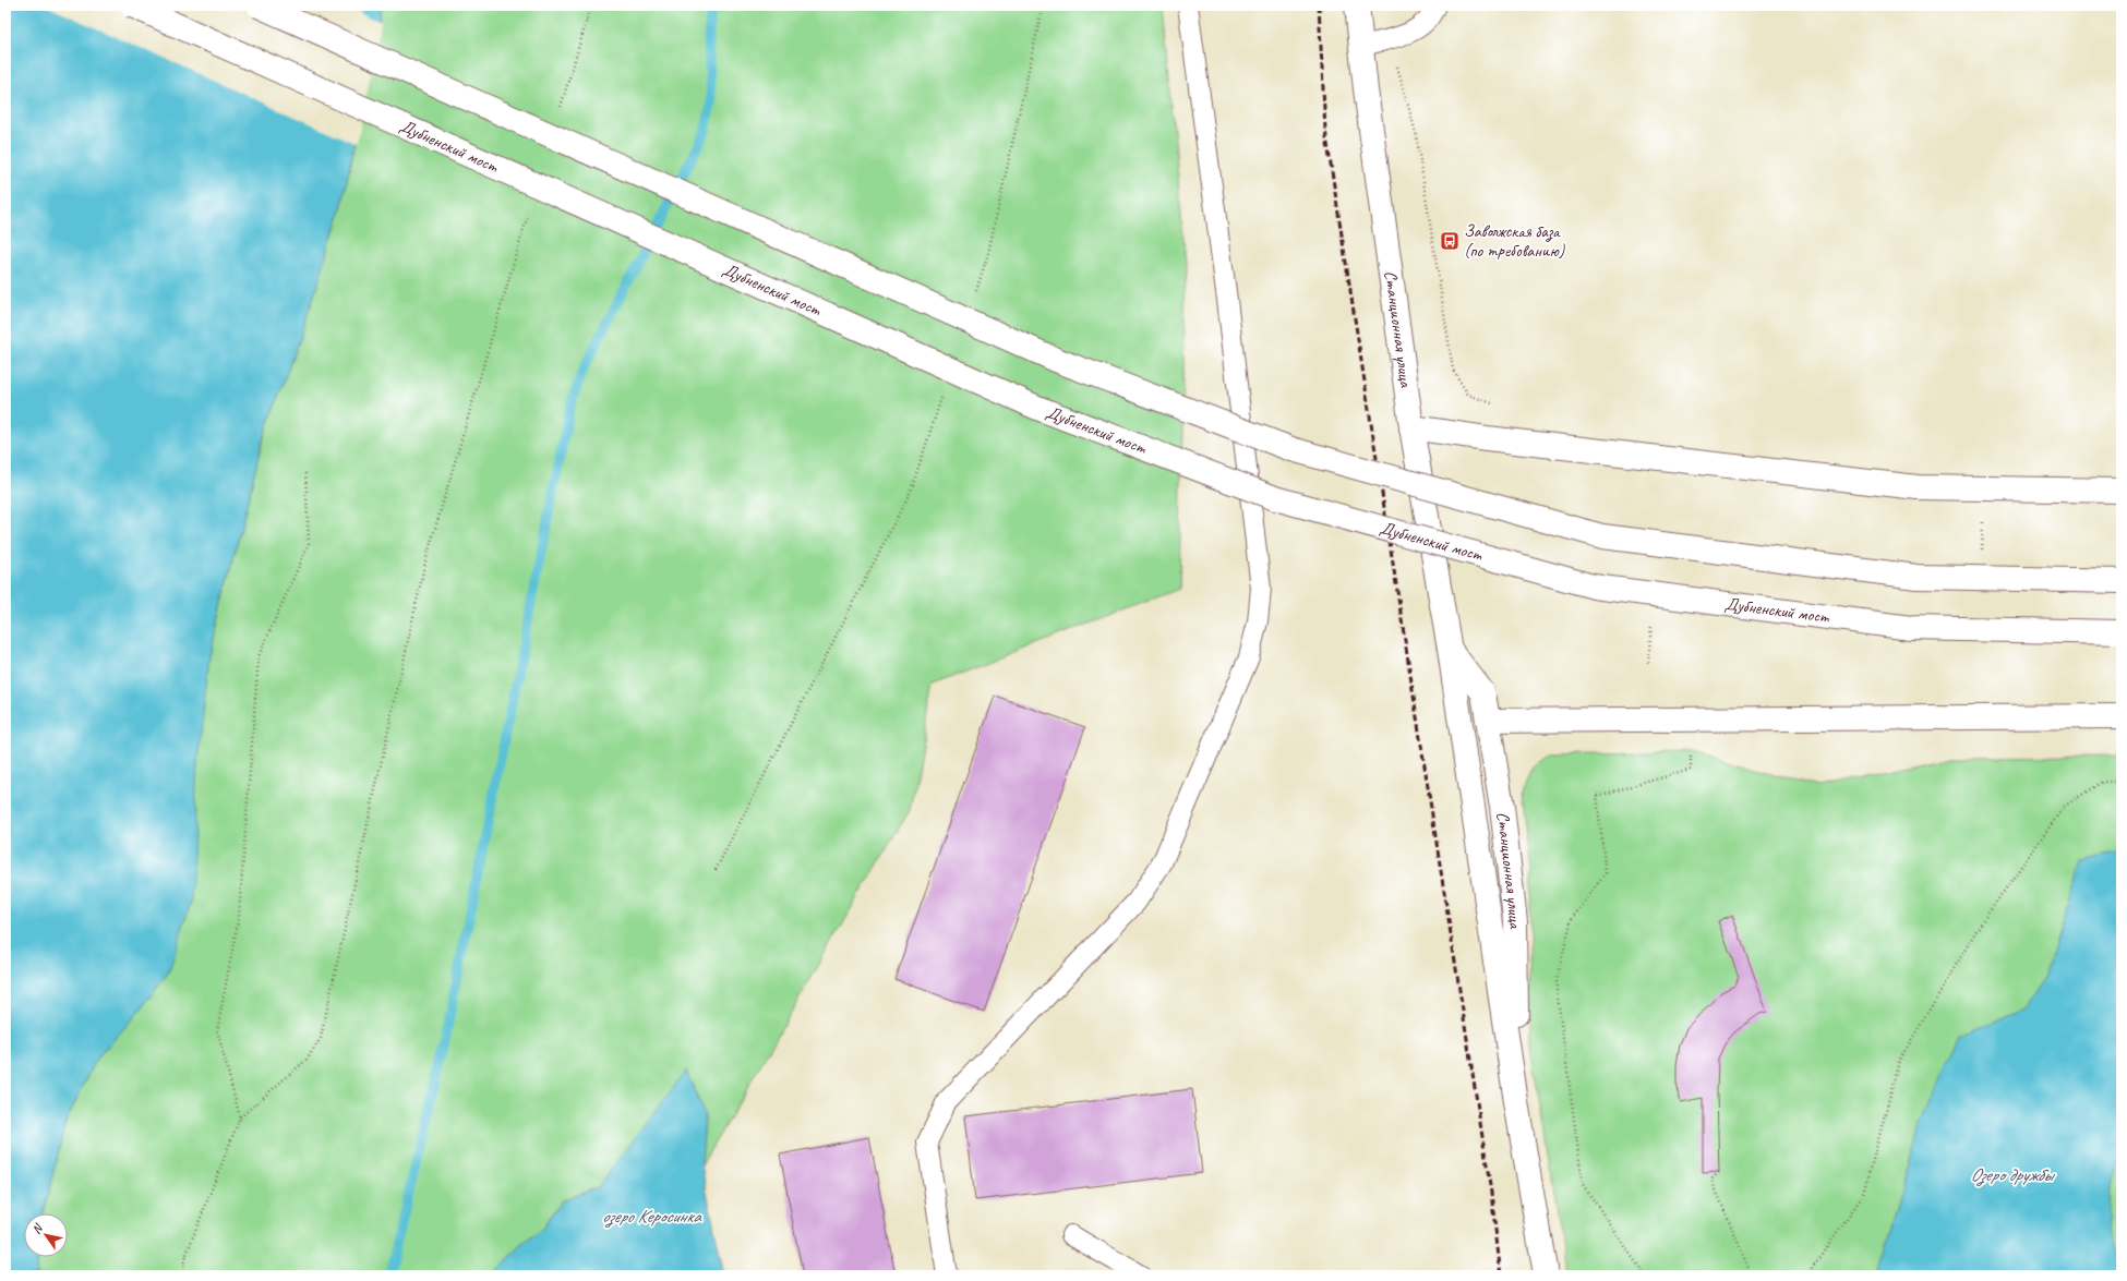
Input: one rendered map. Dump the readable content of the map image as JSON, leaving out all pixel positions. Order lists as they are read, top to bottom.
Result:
{
  "streets": {
    "main road": ["Дубненский мост", "Станционная улица"]
  },
  "water": ["Озеро дружбы", "озеро Керосинка"],
  "places": {
    "bus stop": ["Заволжская база (по требованию)"]
  },
  "north": "top left"
}
